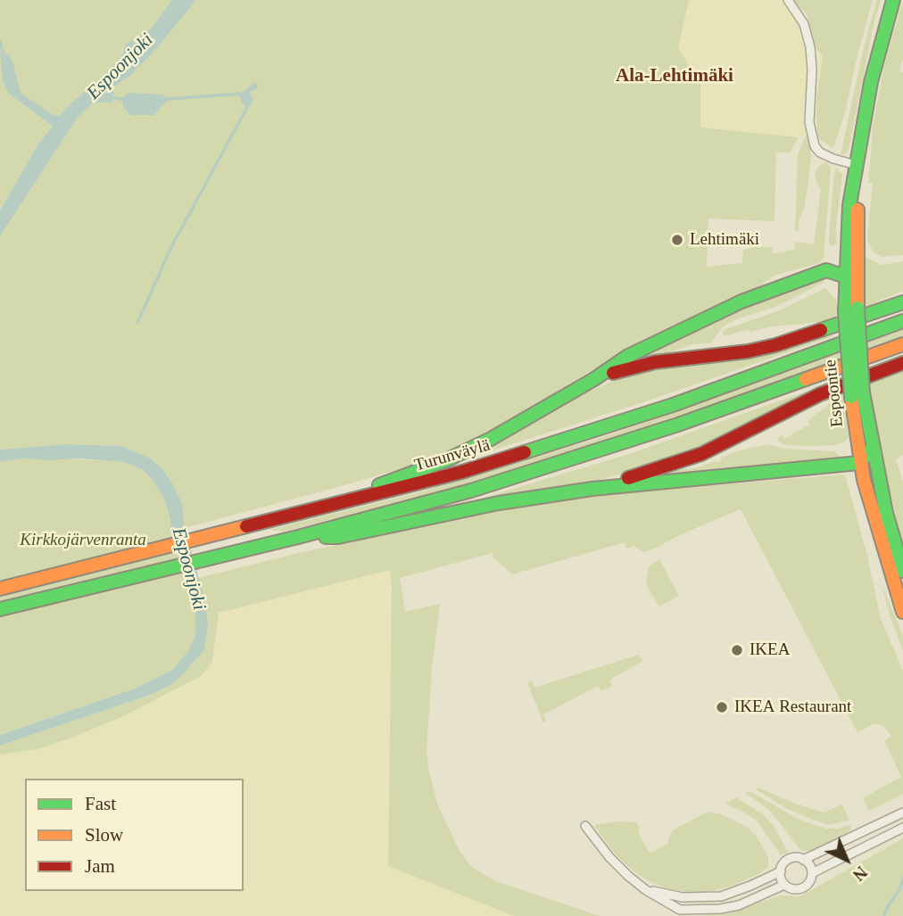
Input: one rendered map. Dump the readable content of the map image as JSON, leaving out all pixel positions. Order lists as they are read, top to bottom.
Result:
{
  "streets": {
    "main road": ["Espoontie", "Turunväylä"]
  },
  "districts": ["Ala-Lehtimäki"],
  "water": ["Espoonjoki"],
  "parks": ["Kirkkojärvenranta"],
  "places": ["Lehtimäki", "IKEA", "IKEA Restaurant"],
  "legend": ["Fast", "Slow", "Jam"],
  "north": "bottom right"
}
